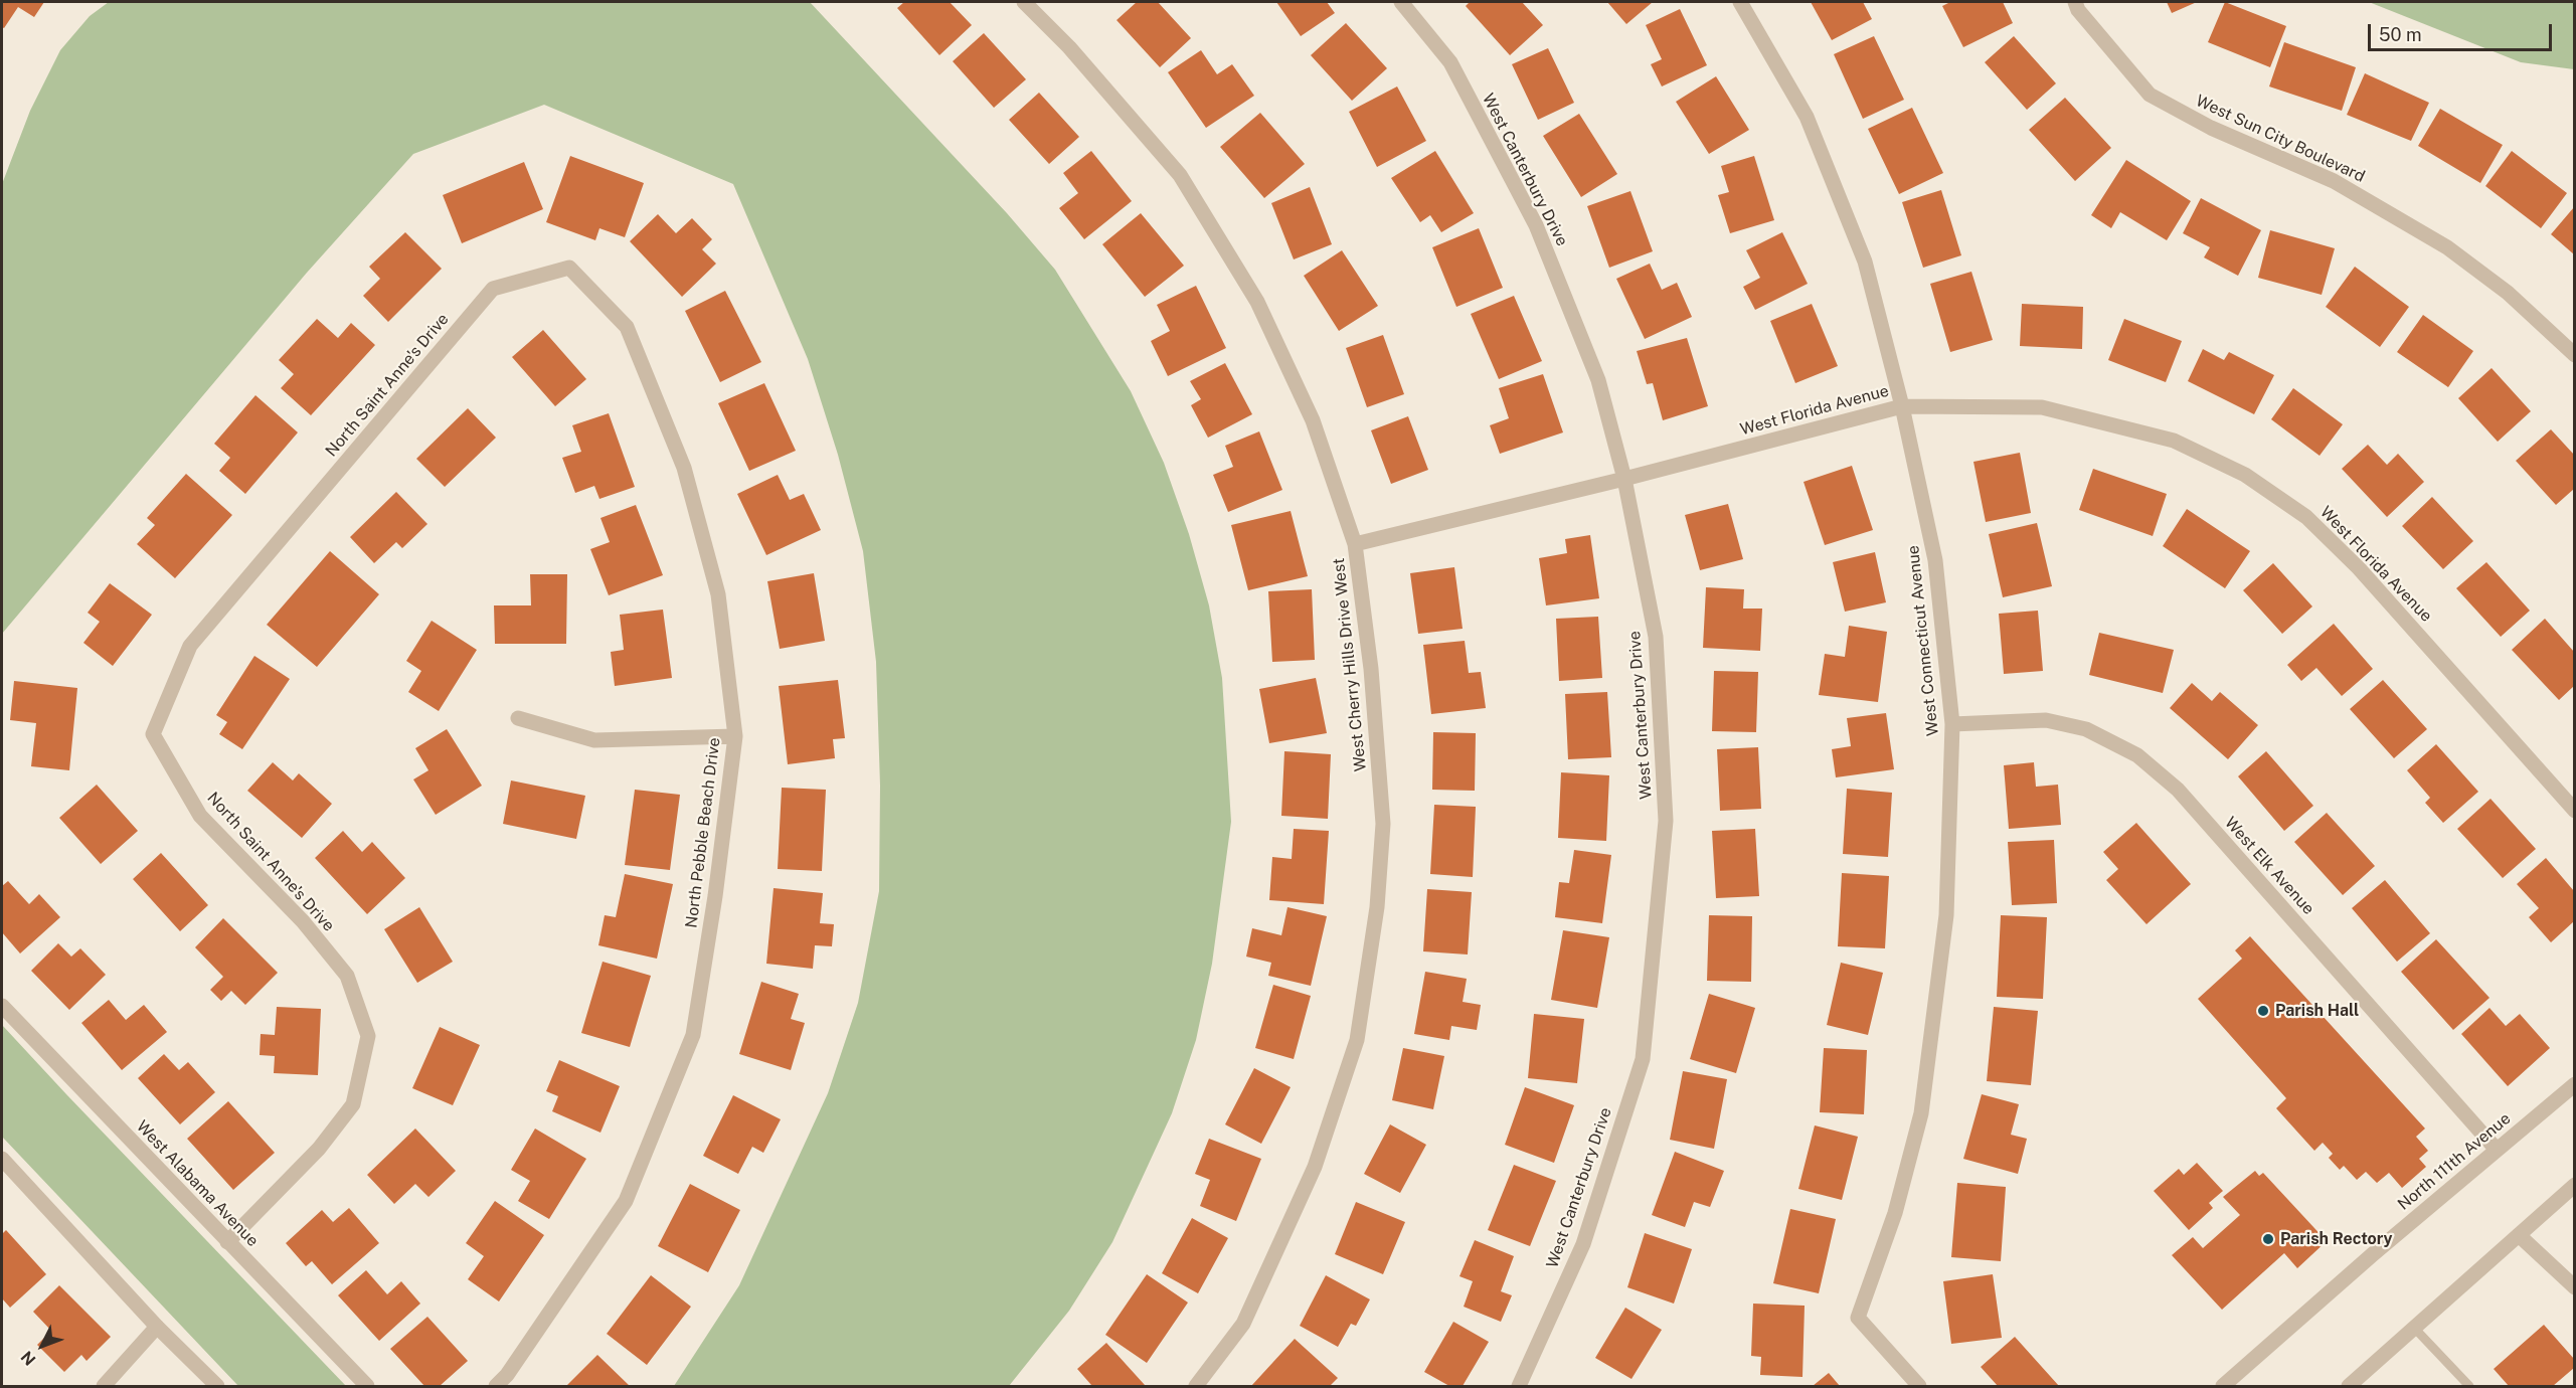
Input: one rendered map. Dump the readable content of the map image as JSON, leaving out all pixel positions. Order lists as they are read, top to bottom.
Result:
{
  "streets": {
    "street": [
      "West Sun City Boulevard",
      "West Canterbury Drive",
      "North Saint Anne's Drive",
      "West Florida Avenue",
      "West Connecticut Avenue",
      "West Cherry Hills Drive West",
      "North Pebble Beach Drive",
      "West Elk Avenue",
      "North 111th Avenue",
      "West Alabama Avenue"
    ]
  },
  "crossings": [
    ["West Canterbury Drive", "West Florida Avenue"],
    ["North Saint Anne's Drive", "North Pebble Beach Drive"],
    ["North Saint Anne's Drive", "West Alabama Avenue"],
    ["West Florida Avenue", "West Connecticut Avenue"],
    ["West Florida Avenue", "West Cherry Hills Drive West"],
    ["West Connecticut Avenue", "West Elk Avenue"],
    ["West Elk Avenue", "North 111th Avenue"]
  ],
  "places": ["Parish Hall", "Parish Rectory"],
  "scale_bar": "50 m",
  "north": "bottom left"
}
